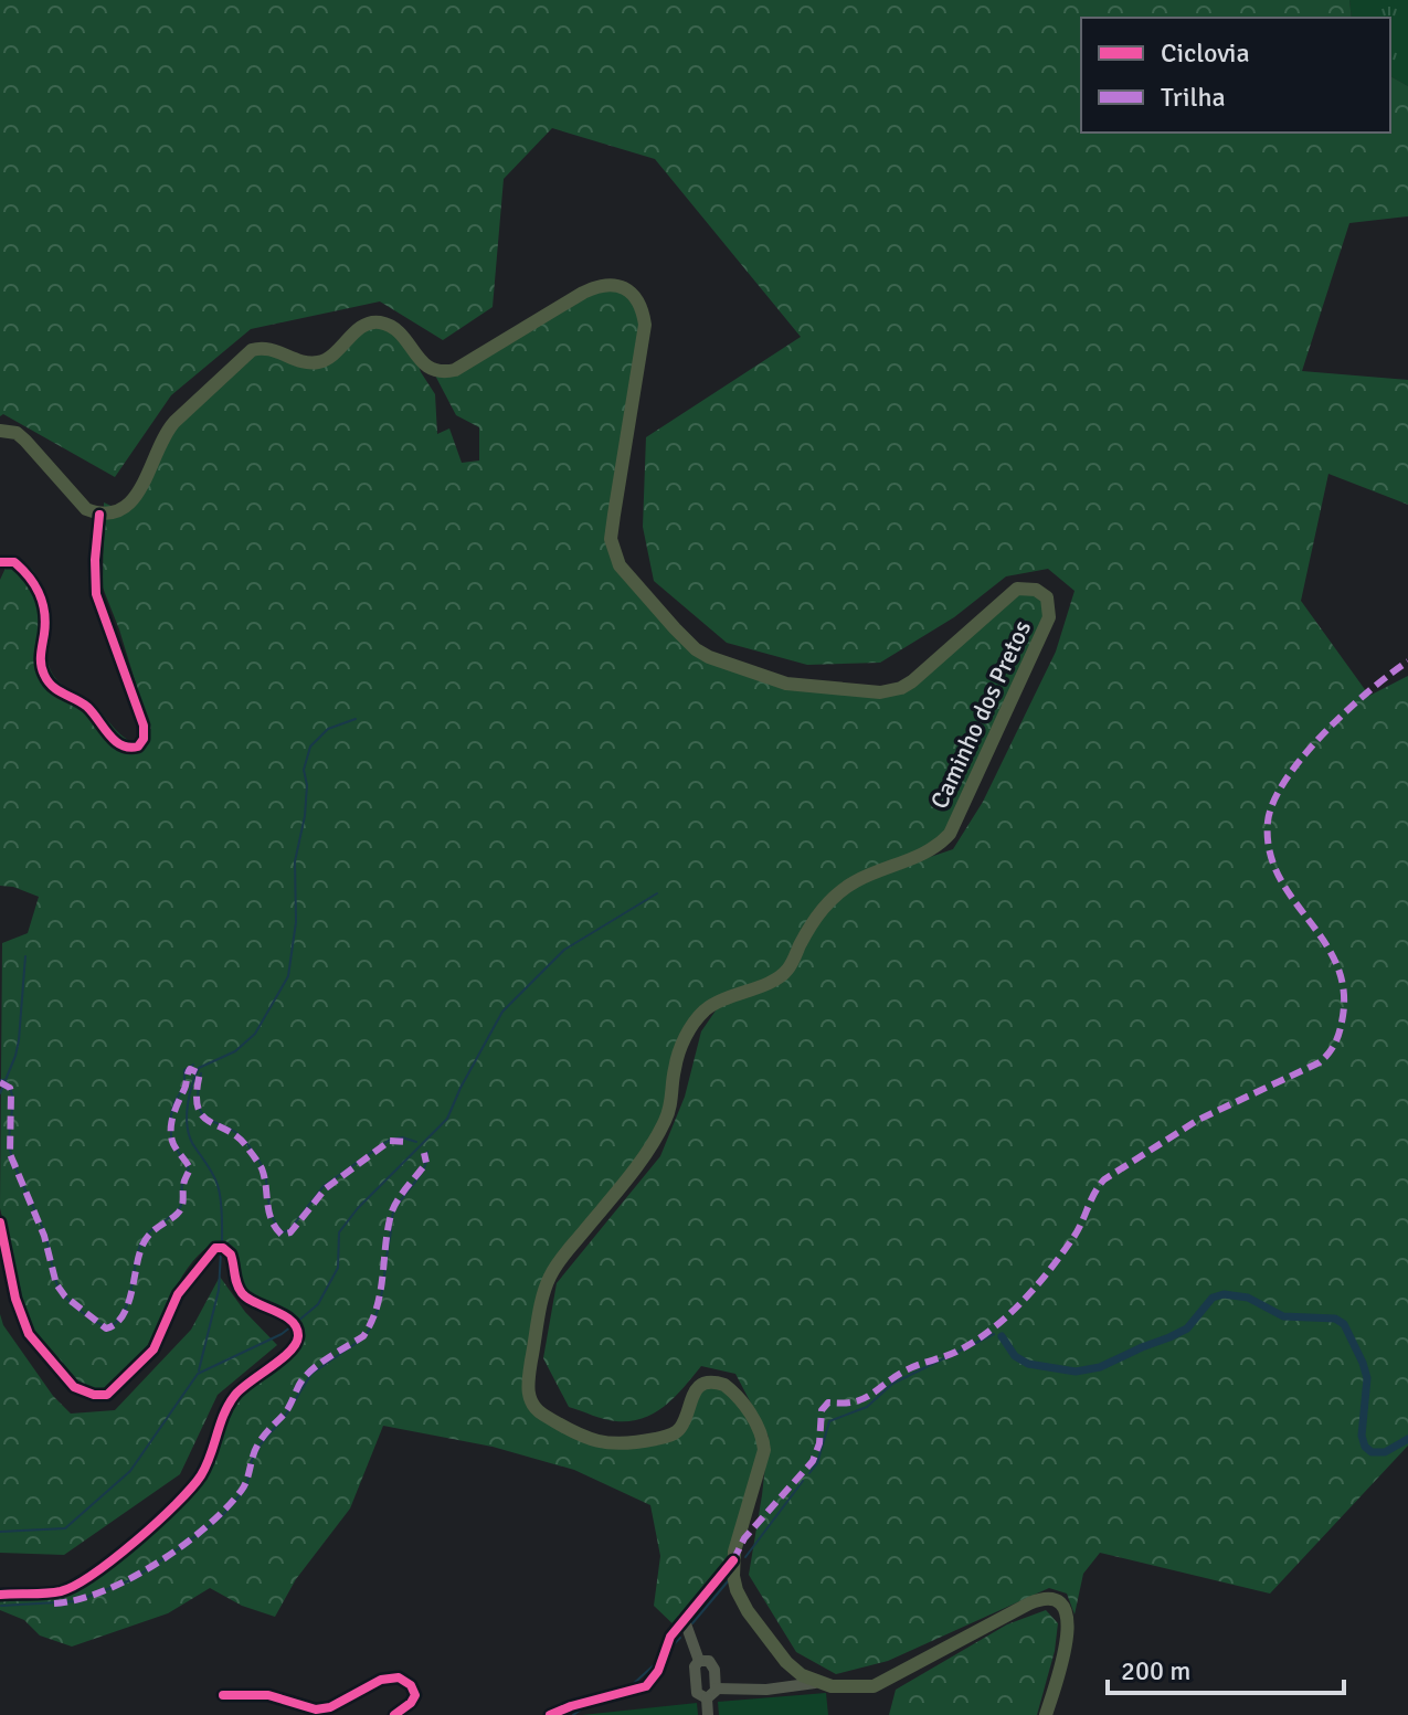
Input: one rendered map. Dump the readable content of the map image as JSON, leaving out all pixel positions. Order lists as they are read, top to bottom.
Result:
{
  "streets": {
    "main road": ["Caminho dos Pretos"]
  },
  "legend": ["Ciclovia", "Trilha"],
  "scale_bar": "200 m"
}
